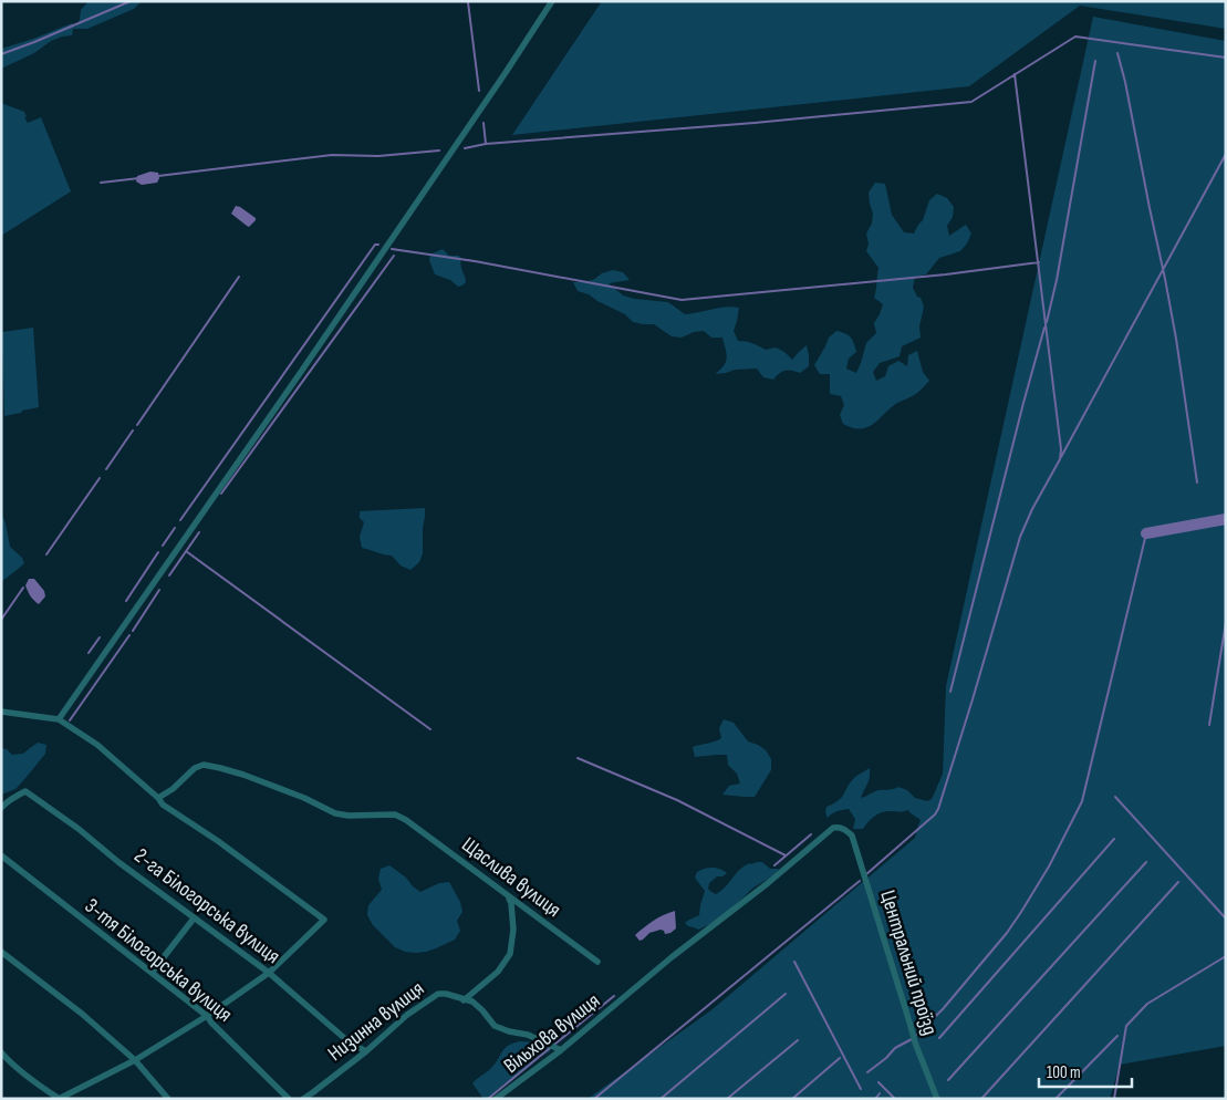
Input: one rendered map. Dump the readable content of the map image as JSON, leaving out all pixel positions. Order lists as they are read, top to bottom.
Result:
{
  "streets": {
    "street": [
      "Щаслива вулиця",
      "2-га Білогорська вулиця",
      "3-тя Білогорська вулиця",
      "Центральний проїзд",
      "Низинна вулиця",
      "Вільхова вулиця"
    ]
  },
  "crossings": [
    ["2-га Білогорська вулиця", "Низинна вулиця"],
    ["Центральний проїзд", "Вільхова вулиця"],
    ["Низинна вулиця", "Вільхова вулиця"]
  ],
  "scale_bar": "100 m"
}
